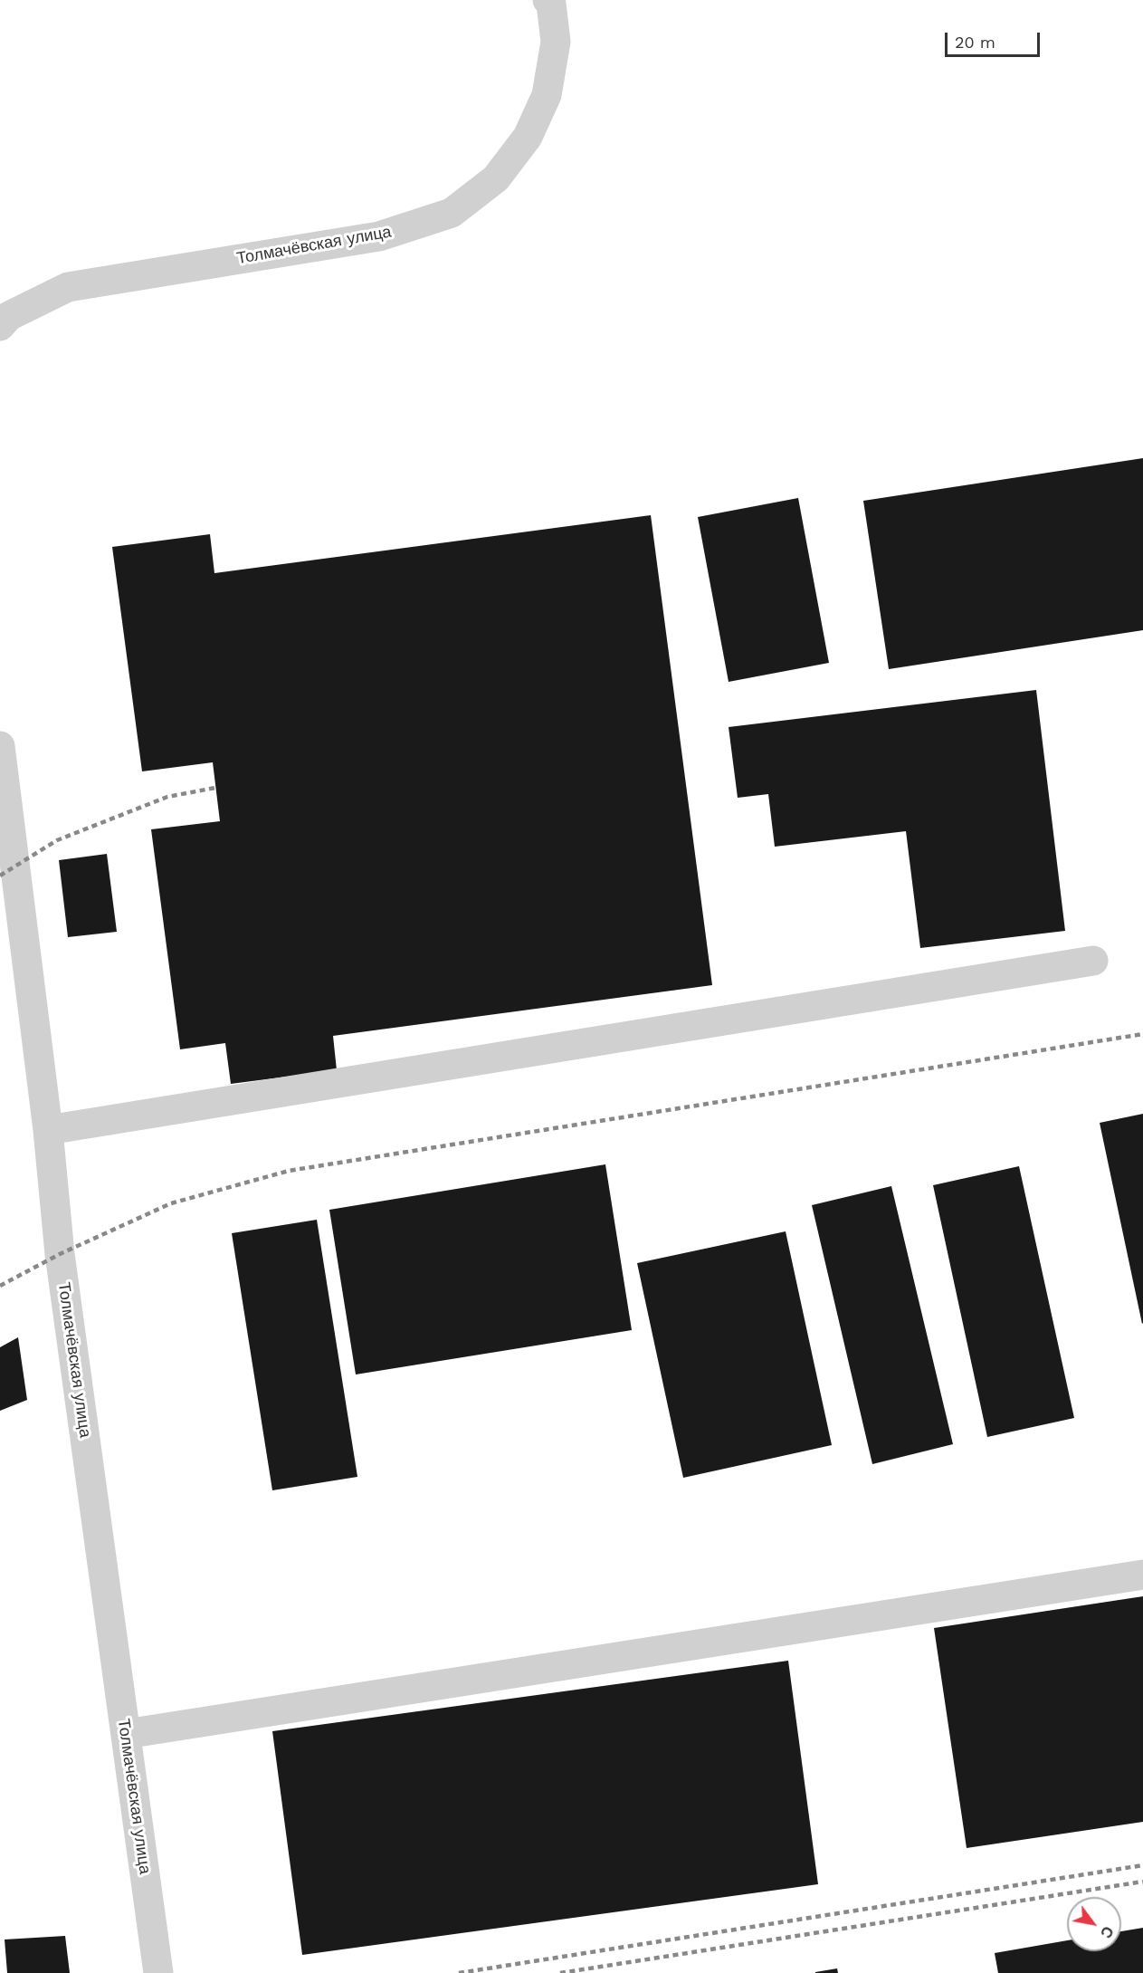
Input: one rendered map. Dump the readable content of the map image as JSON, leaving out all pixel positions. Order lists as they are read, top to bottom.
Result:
{
  "streets": {
    "street": ["Толмачёвская улица"]
  },
  "scale_bar": "20 m",
  "north": "bottom right"
}
